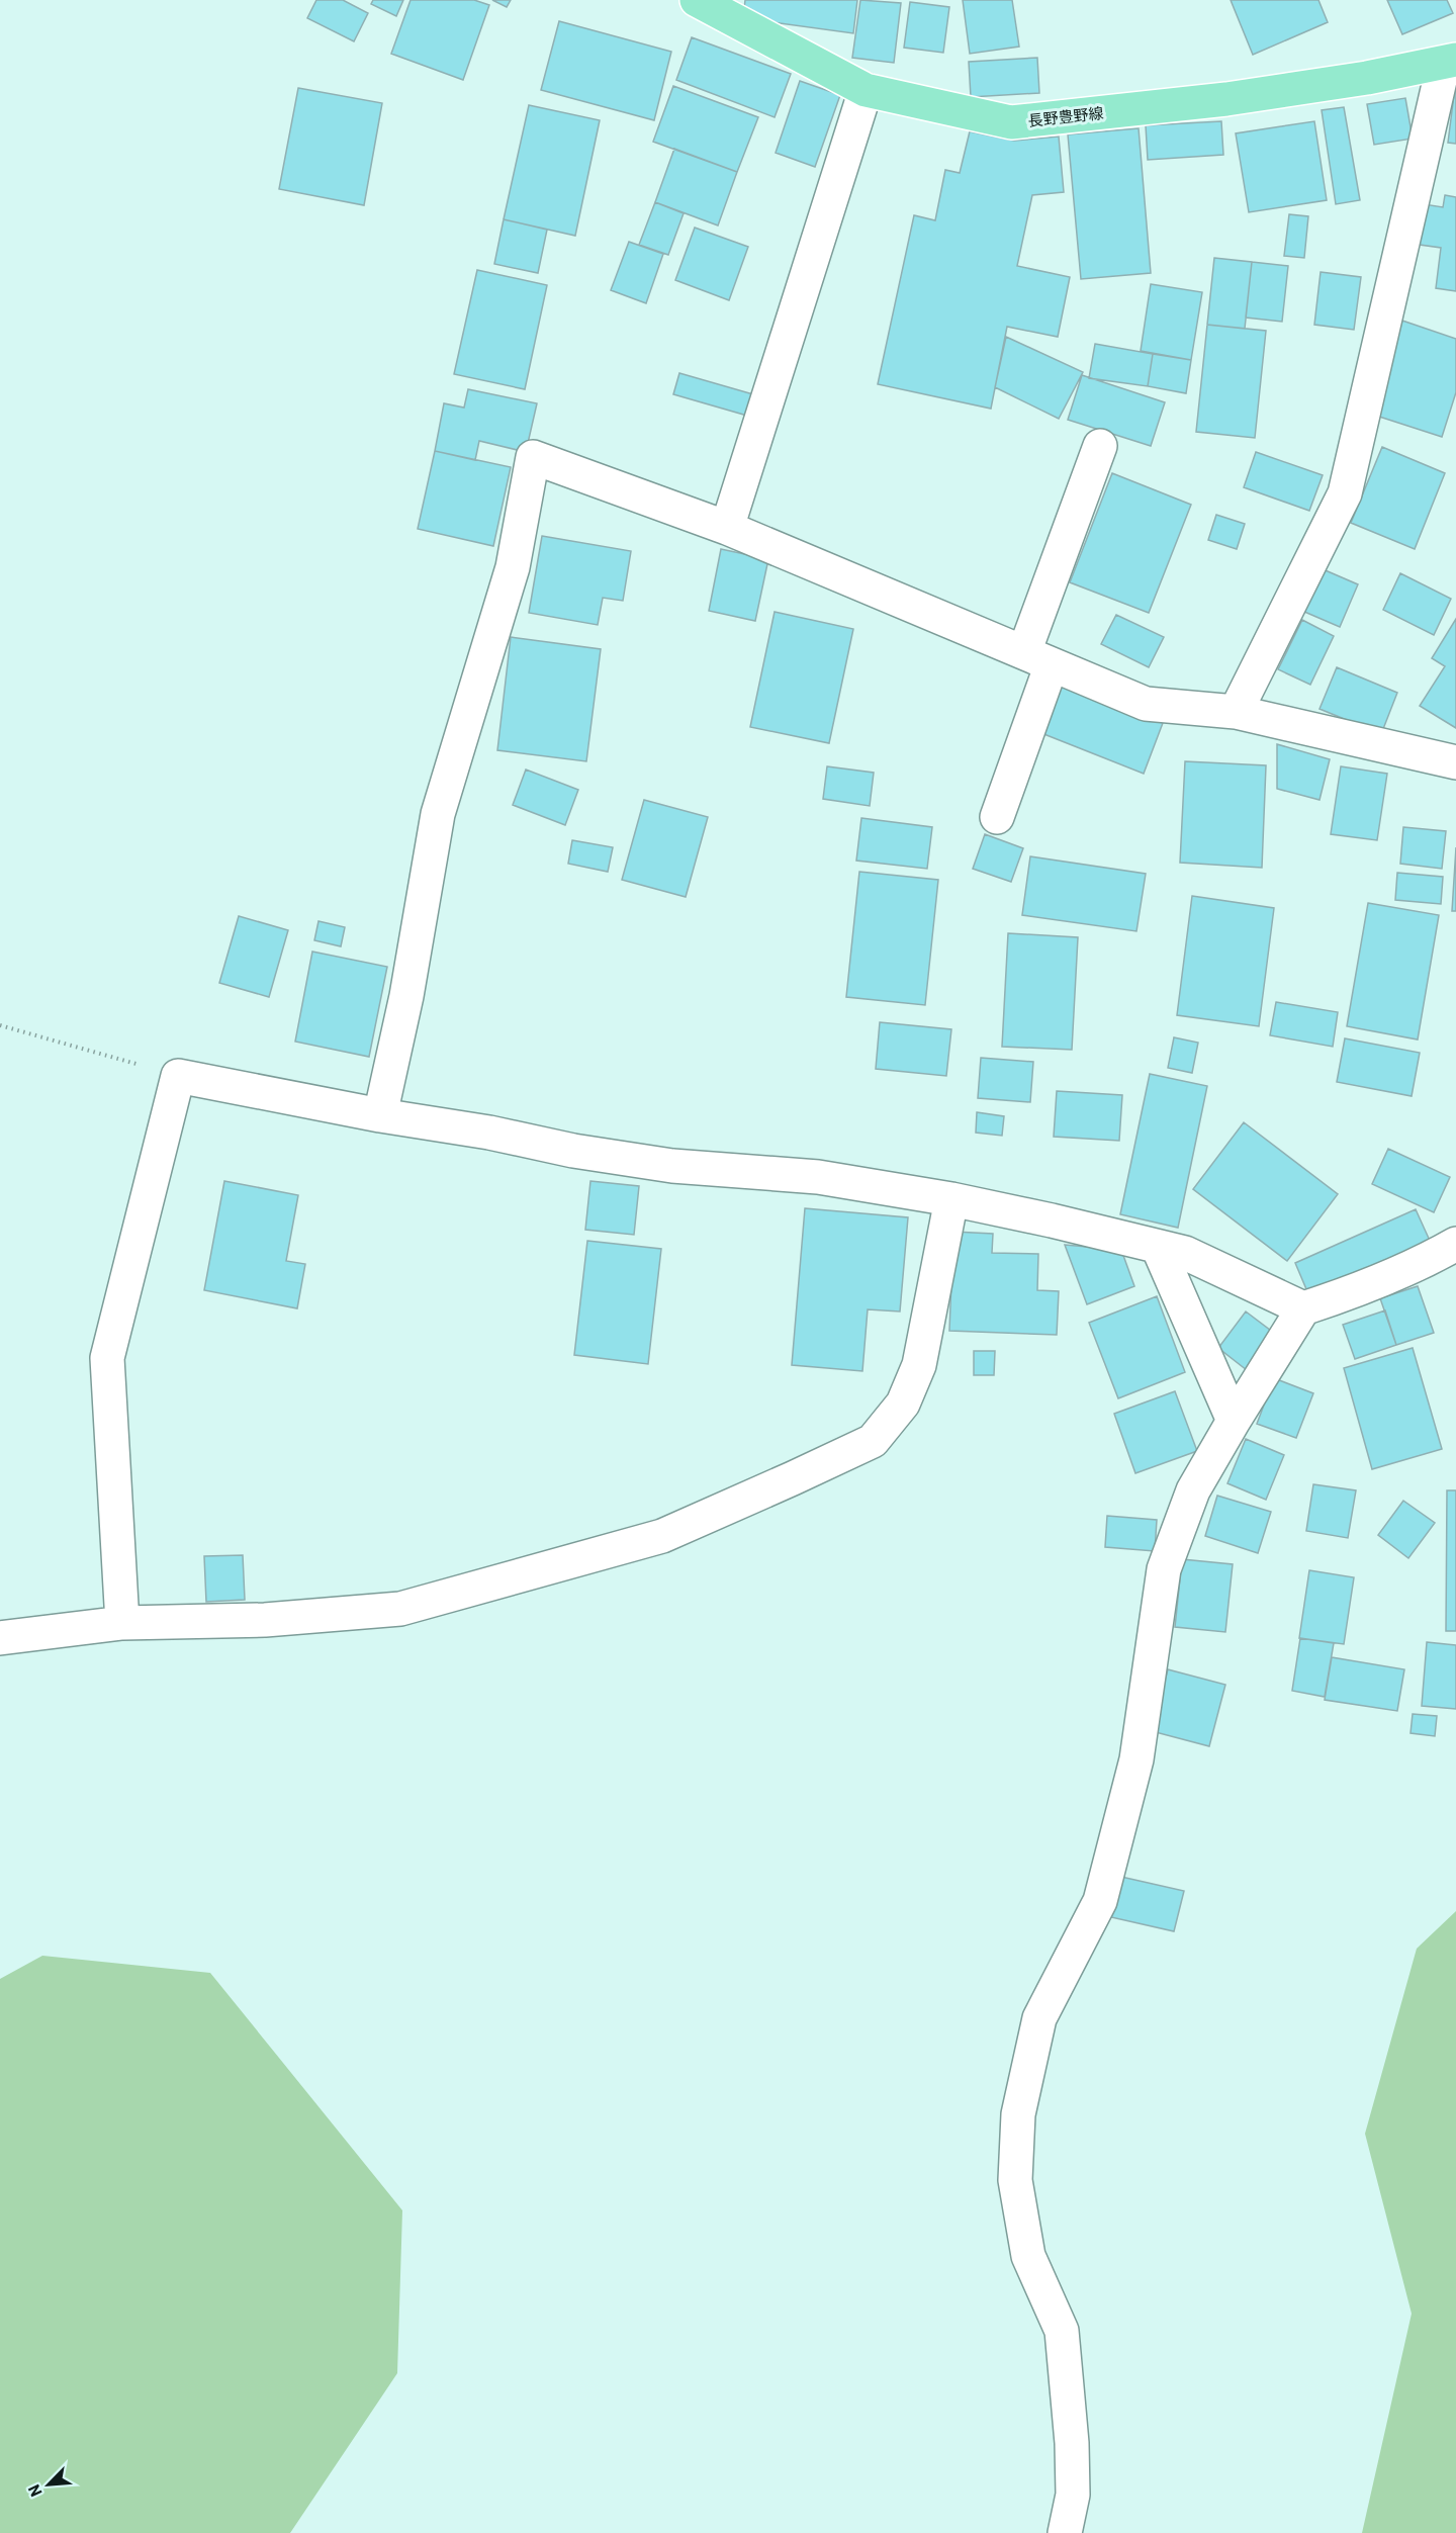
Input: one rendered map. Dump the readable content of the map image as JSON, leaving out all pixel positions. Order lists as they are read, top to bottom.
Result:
{
  "streets": {
    "main road": ["長野豊野線"]
  },
  "north": "bottom left"
}
